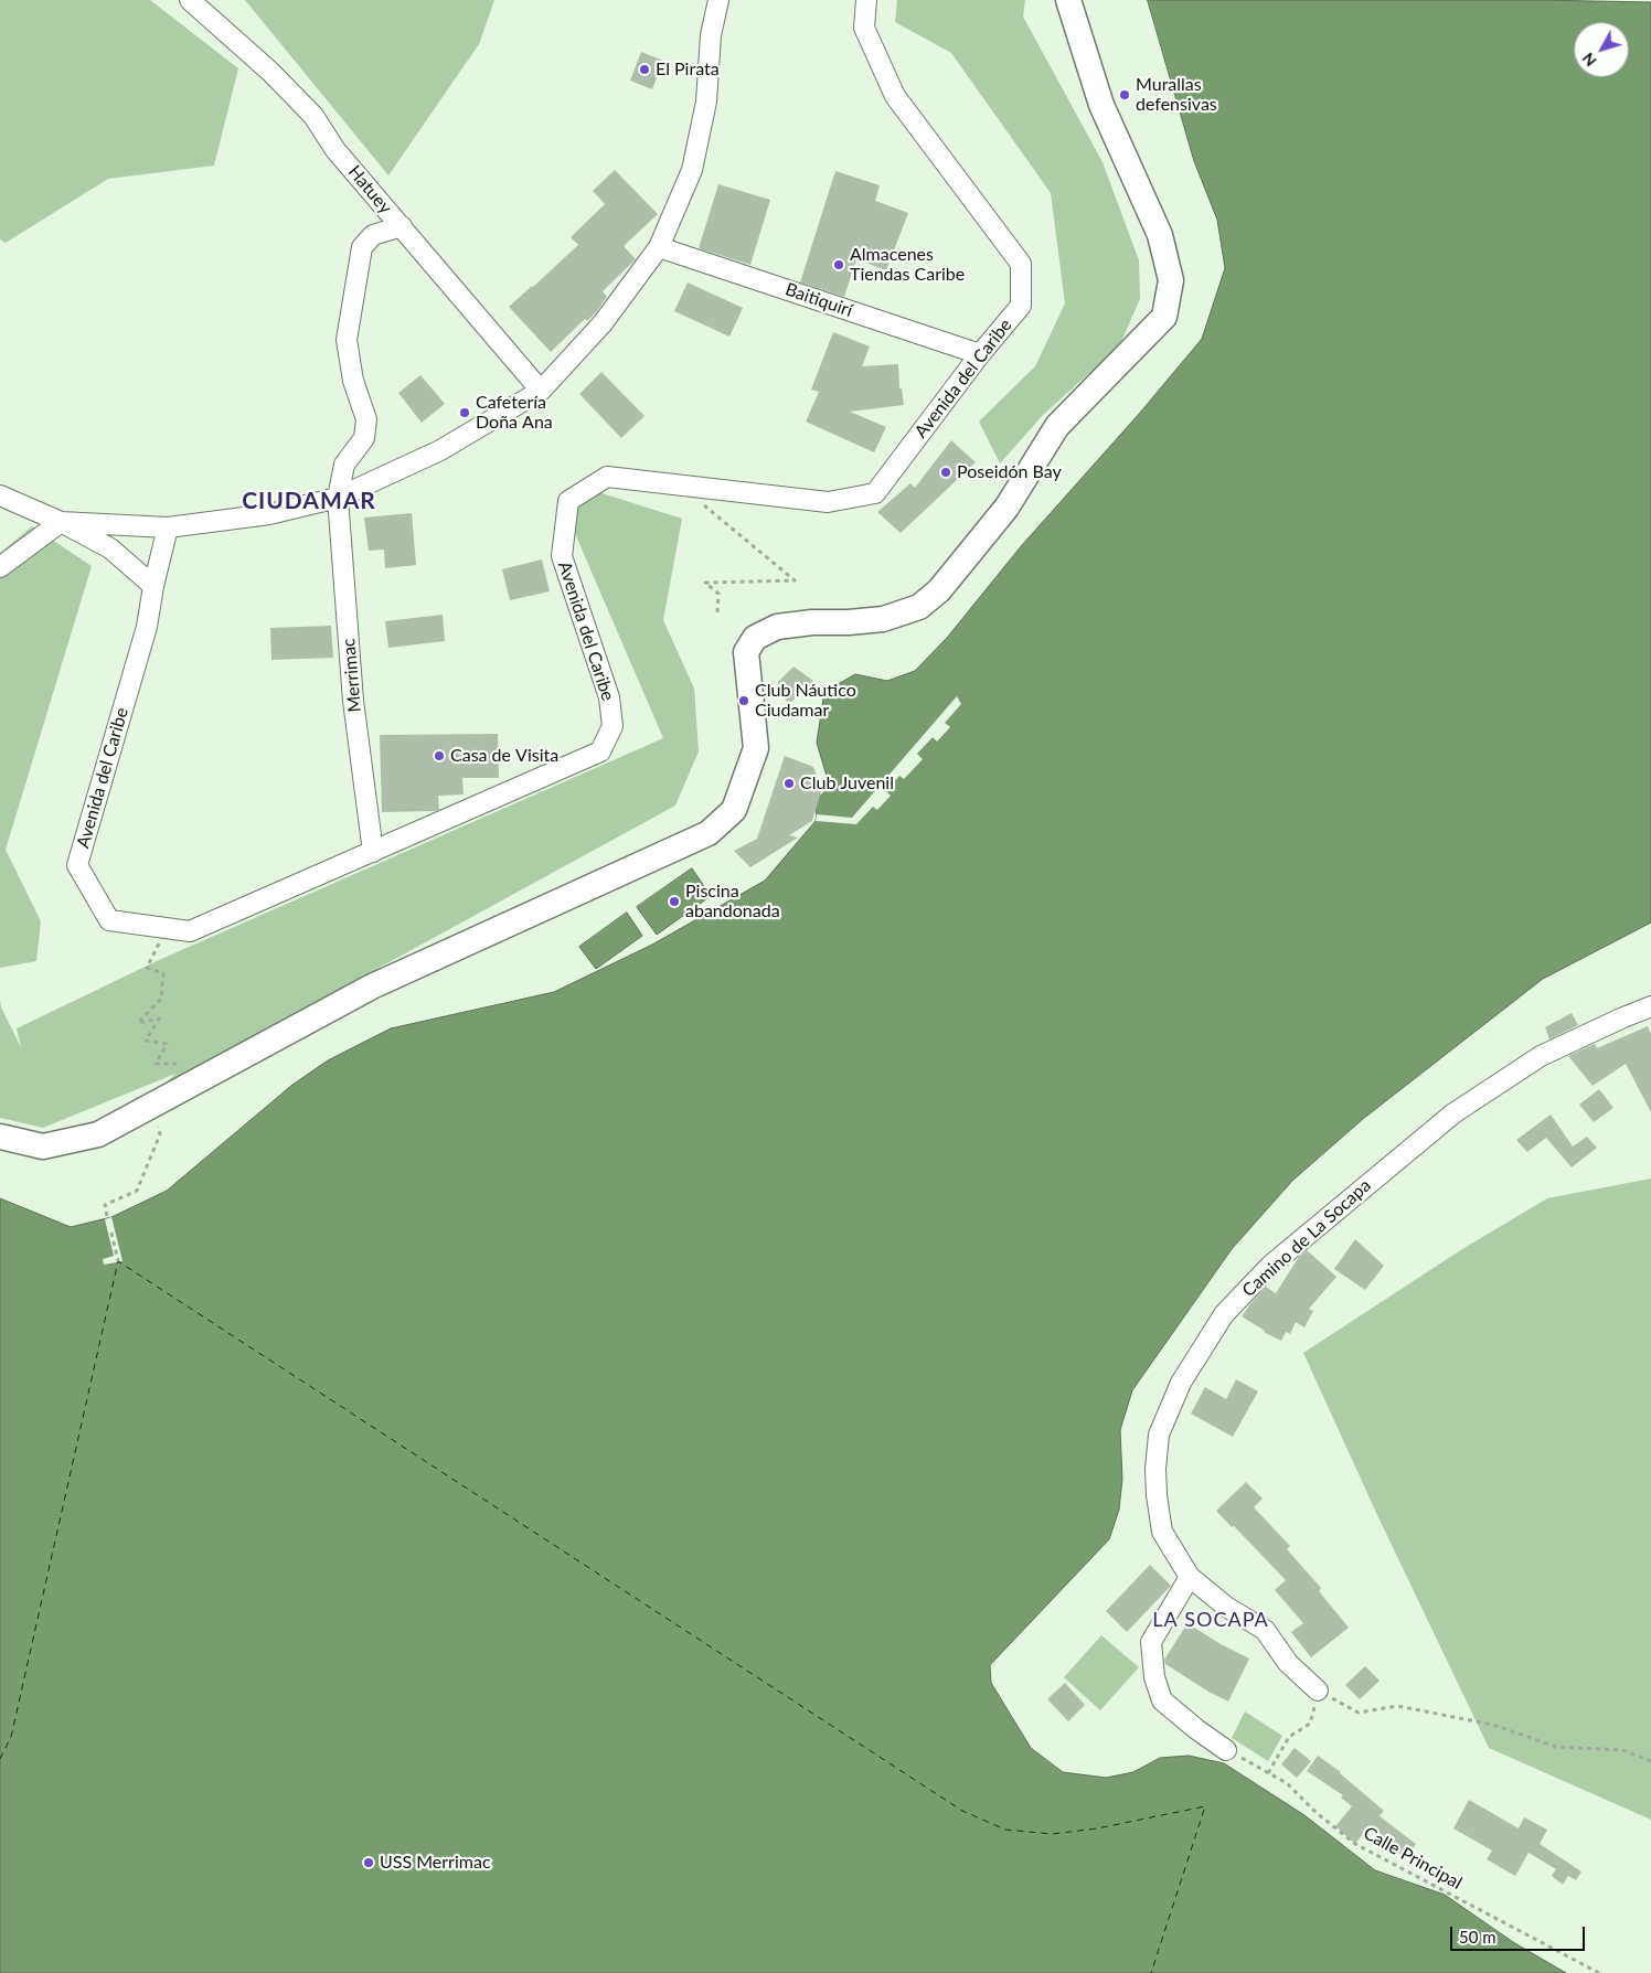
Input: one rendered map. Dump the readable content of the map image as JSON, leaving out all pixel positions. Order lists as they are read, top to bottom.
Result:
{
  "streets": {
    "street": [
      "Hatuey",
      "Baitiquirí",
      "Avenida del Caribe",
      "Merrimac",
      "Camino de La Socapa"
    ],
    "path": ["Calle Principal"]
  },
  "crossings": [
    ["Hatuey", "Merrimac"],
    ["Baitiquirí", "Avenida del Caribe"],
    ["Avenida del Caribe", "Merrimac"]
  ],
  "districts": ["CIUDAMAR", "LA SOCAPA"],
  "places": [
    "El Pirata",
    "Murallas defensivas",
    "Almacenes Tiendas Caribe",
    "Cafetería Doña Ana",
    "Poseidón Bay",
    "Club Náutico Ciudamar",
    "Casa de Visita",
    "Club Juvenil",
    "Piscina abandonada",
    "USS Merrimac"
  ],
  "scale_bar": "50 m",
  "north": "bottom left"
}
